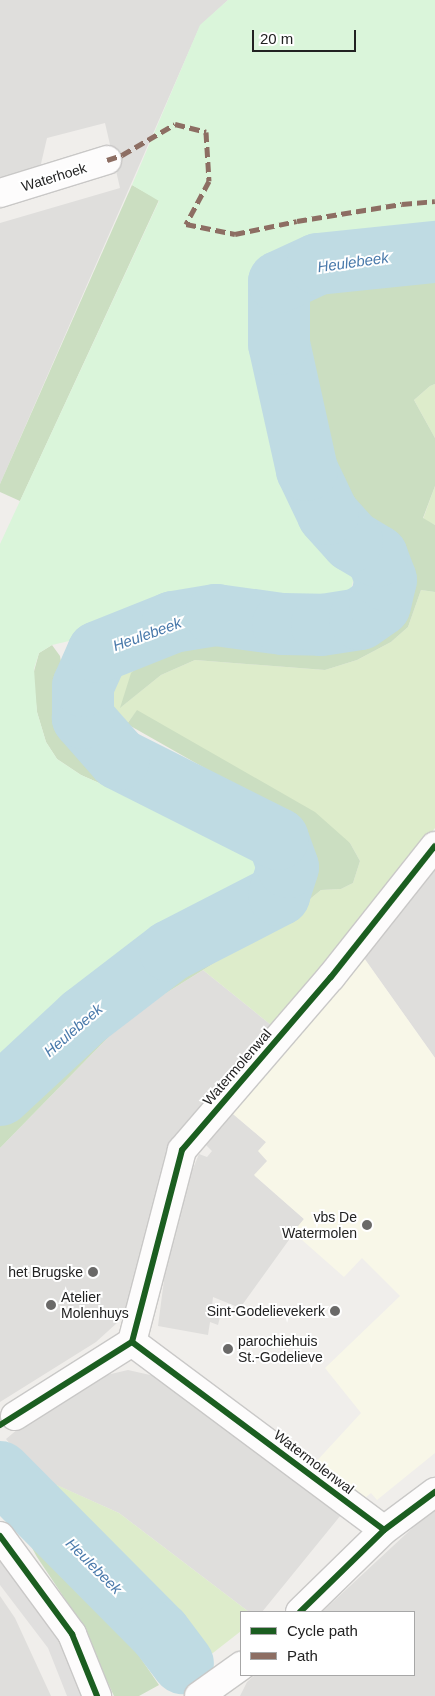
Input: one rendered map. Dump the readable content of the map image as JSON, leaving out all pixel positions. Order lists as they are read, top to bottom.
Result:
{
  "streets": {
    "street": ["Waterhoek", "Watermolenwal"]
  },
  "water": ["Heulebeek"],
  "places": [
    "vbs De Watermolen",
    "het Brugske",
    "Atelier Molenhuys",
    "Sint-Godelievekerk",
    "parochiehuis St.-Godelieve"
  ],
  "legend": ["Cycle path", "Path"],
  "scale_bar": "20 m"
}
